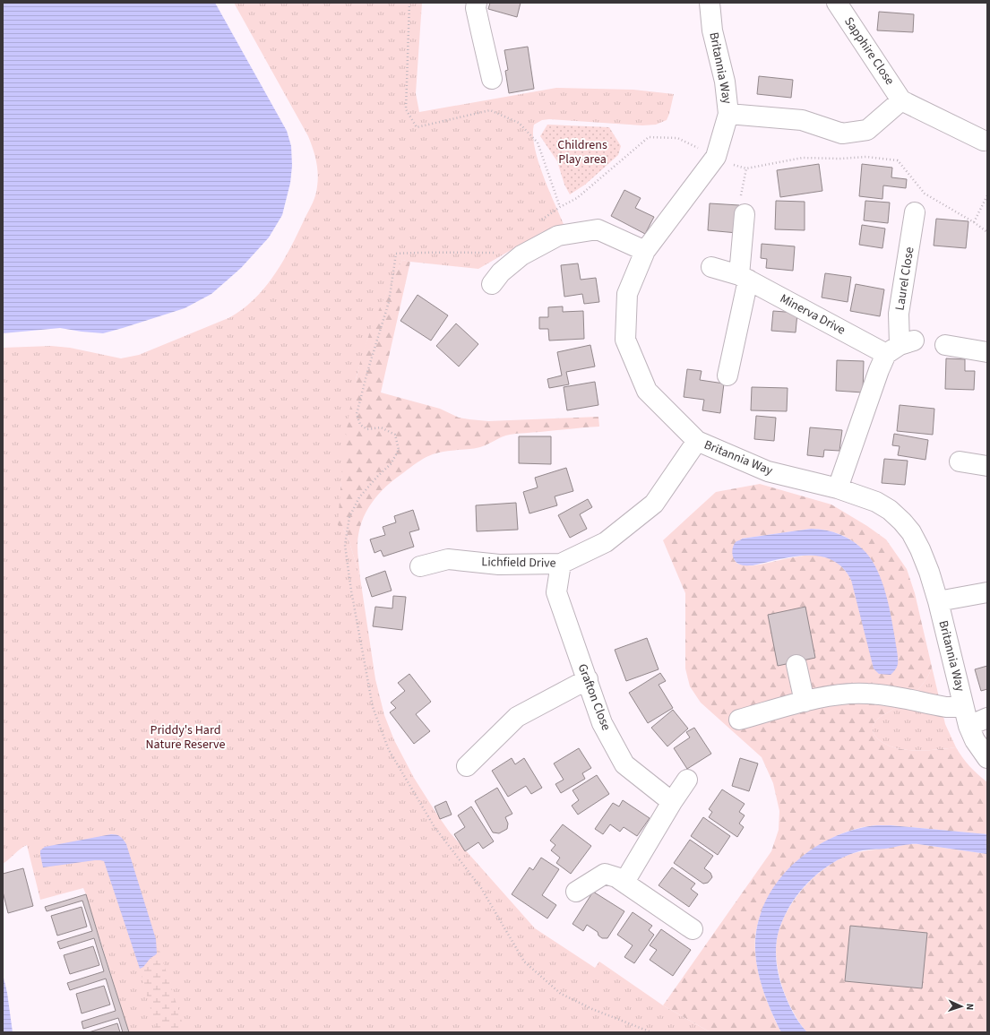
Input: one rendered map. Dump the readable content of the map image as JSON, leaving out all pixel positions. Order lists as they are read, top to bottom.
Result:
{
  "streets": {
    "street": [
      "Sapphire Close",
      "Britannia Way",
      "Laurel Close",
      "Minerva Drive",
      "Lichfield Drive",
      "Grafton Close"
    ]
  },
  "crossings": [
    ["Britannia Way", "Lichfield Drive"],
    ["Laurel Close", "Minerva Drive"],
    ["Lichfield Drive", "Grafton Close"]
  ],
  "parks": ["Childrens Play area", "Priddy's Hard Nature Reserve"],
  "north": "right"
}
